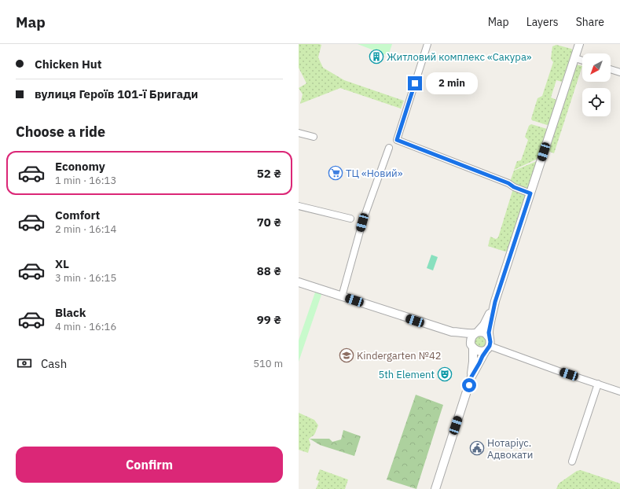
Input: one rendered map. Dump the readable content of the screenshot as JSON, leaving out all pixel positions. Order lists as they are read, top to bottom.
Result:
{
  "places": {
    "building": ["Житловий комплекс «Сакура»"],
    "supermarket": ["ТЦ «Новий»"],
    "school or university": ["Kindergarten №42"],
    "theatre": ["5th Element"],
    "public building": ["Нотаріус. Адвокати"]
  },
  "north": "bottom left",
  "page": {
    "header": "Map",
    "nav": ["Map", "Layers", "Share"],
    "banner": ["Chicken Hut", "вулиця Героїв 101-ї Бригади"],
    "bubble": "2 min",
    "heading": "Choose a ride",
    "list": [
      {
        "name": "Economy",
        "note": "1 min · 16:13",
        "value": "52 ₴"
      },
      {
        "name": "Comfort",
        "note": "2 min · 16:14",
        "value": "70 ₴"
      },
      {
        "name": "XL",
        "note": "3 min · 16:15",
        "value": "88 ₴"
      },
      {
        "name": "Black",
        "note": "4 min · 16:16",
        "value": "99 ₴"
      }
    ],
    "pay": ["Cash", "510 m"],
    "buttons": "Confirm"
  }
}
